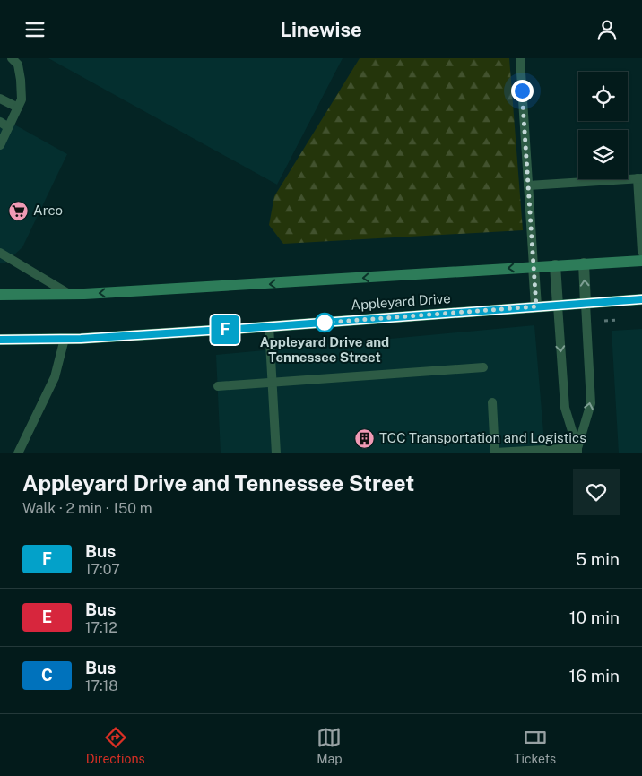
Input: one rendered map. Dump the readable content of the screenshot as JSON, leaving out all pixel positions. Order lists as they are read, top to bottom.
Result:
{
  "streets": {
    "main road": ["Appleyard Drive"]
  },
  "places": {
    "supermarket": ["Arco"],
    "other": ["Appleyard Drive and Tennessee Street"],
    "building": ["TCC Transportation and Logistics"]
  },
  "lines": ["bus line F"],
  "page": {
    "header": "Linewise",
    "on_map": "F",
    "heading": ["Appleyard Drive and Tennessee Street", "Walk · 2 min · 150 m"],
    "list": [
      {
        "mark": "F",
        "name": "Bus",
        "note": "17:07",
        "value": "5 min"
      },
      {
        "mark": "E",
        "name": "Bus",
        "note": "17:12",
        "value": "10 min"
      },
      {
        "mark": "C",
        "name": "Bus",
        "note": "17:18",
        "value": "16 min"
      }
    ],
    "tabs": ["Directions", "Map", "Tickets"]
  }
}
